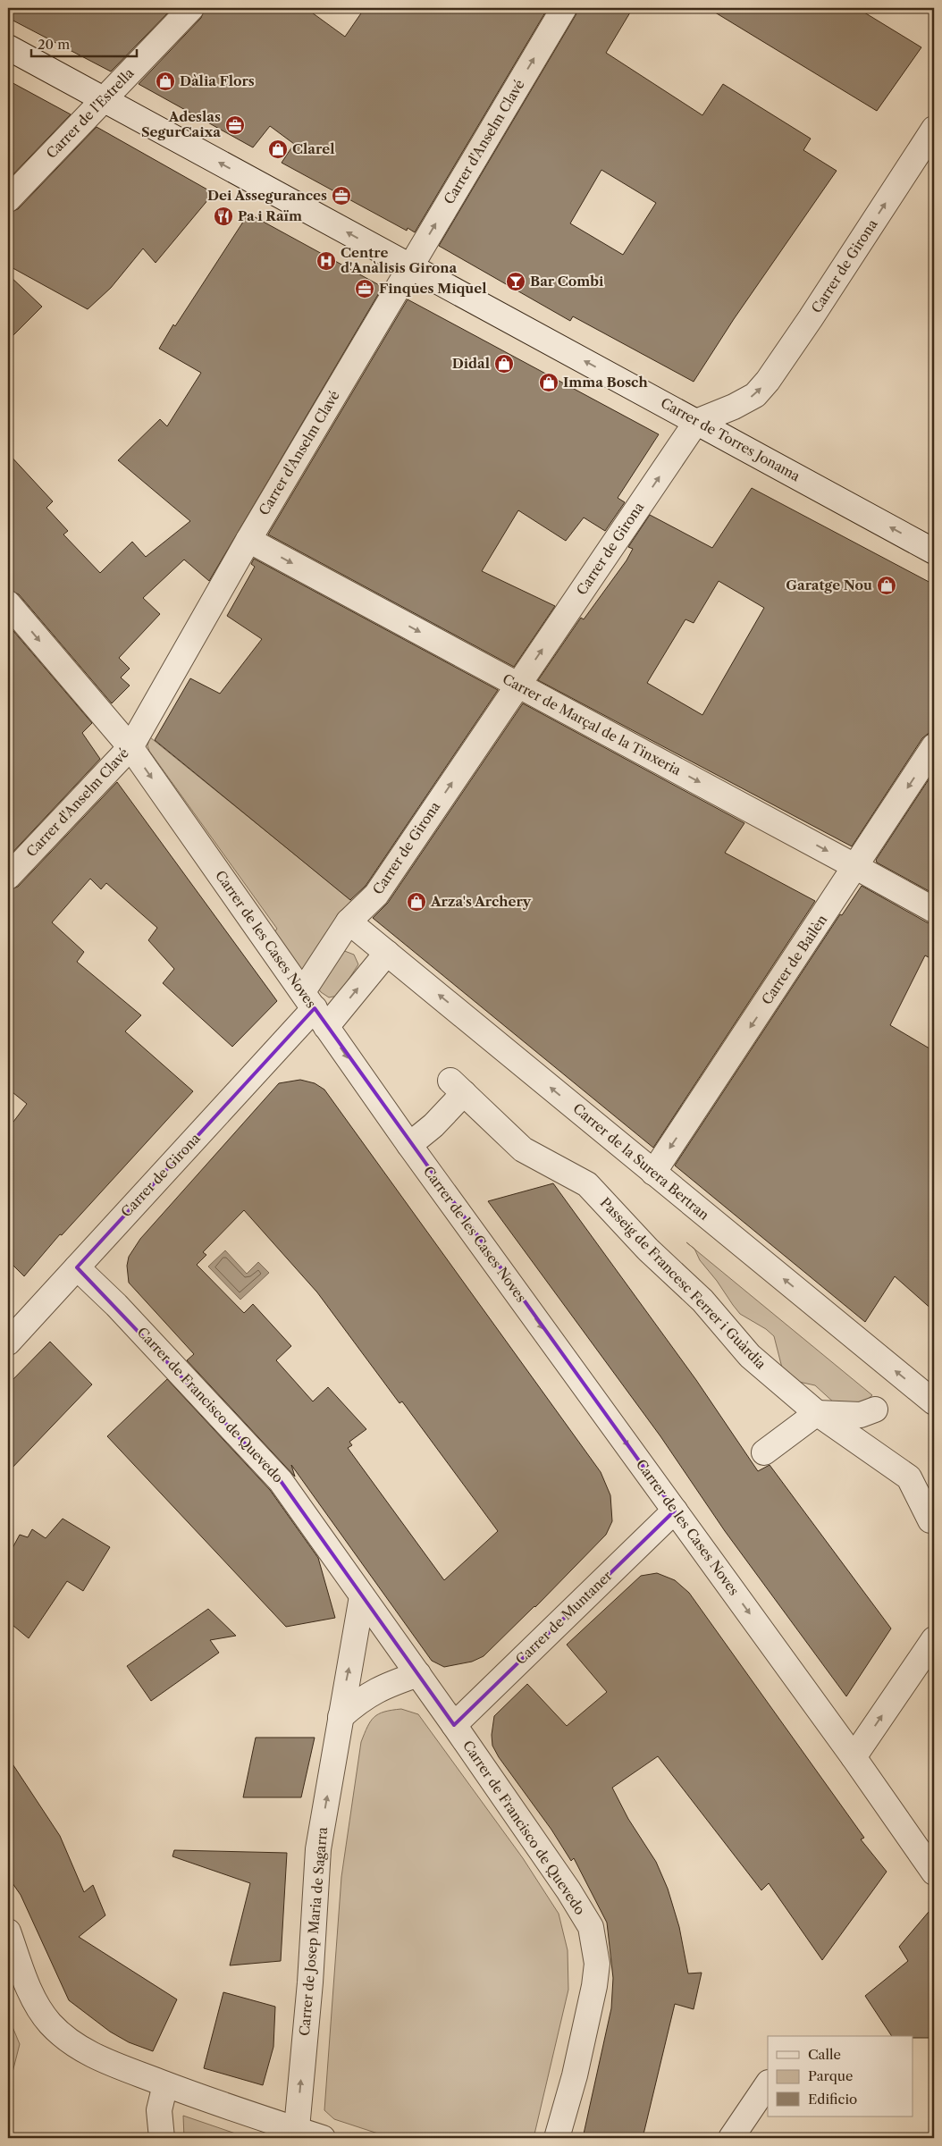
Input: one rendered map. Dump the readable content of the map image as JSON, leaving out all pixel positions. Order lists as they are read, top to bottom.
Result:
{
  "streets": {
    "street": [
      "Carrer de l'Estrella",
      "Carrer d'Anselm Clavé",
      "Carrer de Girona",
      "Carrer de Torres Jonama",
      "Carrer de Marçal de la Tinxeria",
      "Carrer de les Cases Noves",
      "Carrer de Bailèn",
      "Carrer de la Surera Bertran",
      "Passeig de Francesc Ferrer i Guàrdia",
      "Carrer de Francisco de Quevedo",
      "Carrer de Muntaner",
      "Carrer de Josep Maria de Sagarra"
    ]
  },
  "crossings": [
    ["Carrer de l'Estrella", "Carrer de Torres Jonama"],
    ["Carrer d'Anselm Clavé", "Carrer de Torres Jonama"],
    ["Carrer d'Anselm Clavé", "Carrer de Marçal de la Tinxeria"],
    ["Carrer d'Anselm Clavé", "Carrer de les Cases Noves"],
    ["Carrer de Girona", "Carrer de Torres Jonama"],
    ["Carrer de Girona", "Carrer de Marçal de la Tinxeria"],
    ["Carrer de Girona", "Carrer de les Cases Noves"],
    ["Carrer de Girona", "Carrer de la Surera Bertran"],
    ["Carrer de Girona", "Carrer de Francisco de Quevedo"],
    ["Carrer de Marçal de la Tinxeria", "Carrer de Bailèn"],
    ["Carrer de les Cases Noves", "Passeig de Francesc Ferrer i Guàrdia"],
    ["Carrer de les Cases Noves", "Carrer de Muntaner"],
    ["Carrer de Bailèn", "Carrer de la Surera Bertran"],
    ["Carrer de Francisco de Quevedo", "Carrer de Muntaner"]
  ],
  "one_way": [
    "Carrer de Girona",
    "Carrer de Torres Jonama",
    "Carrer de Marçal de la Tinxeria",
    "Carrer de les Cases Noves",
    "Carrer de Bailèn",
    "Carrer de la Surera Bertran",
    "Carrer de Josep Maria de Sagarra"
  ],
  "places": {
    "shop": [
      "Dàlia Flors",
      "Clarel",
      "Didal",
      "Imma Bosch",
      "Garatge Nou",
      "Arza's Archery"
    ],
    "office": ["Adeslas SegurCaixa", "Dei Assegurances", "Finques Miquel"],
    "restaurant": ["Pa i Raïm"],
    "hospital": ["Centre d'Anàlisis Girona"],
    "bar": ["Bar Combi"]
  },
  "legend": ["Calle", "Parque", "Edificio"],
  "scale_bar": "20 m"
}
